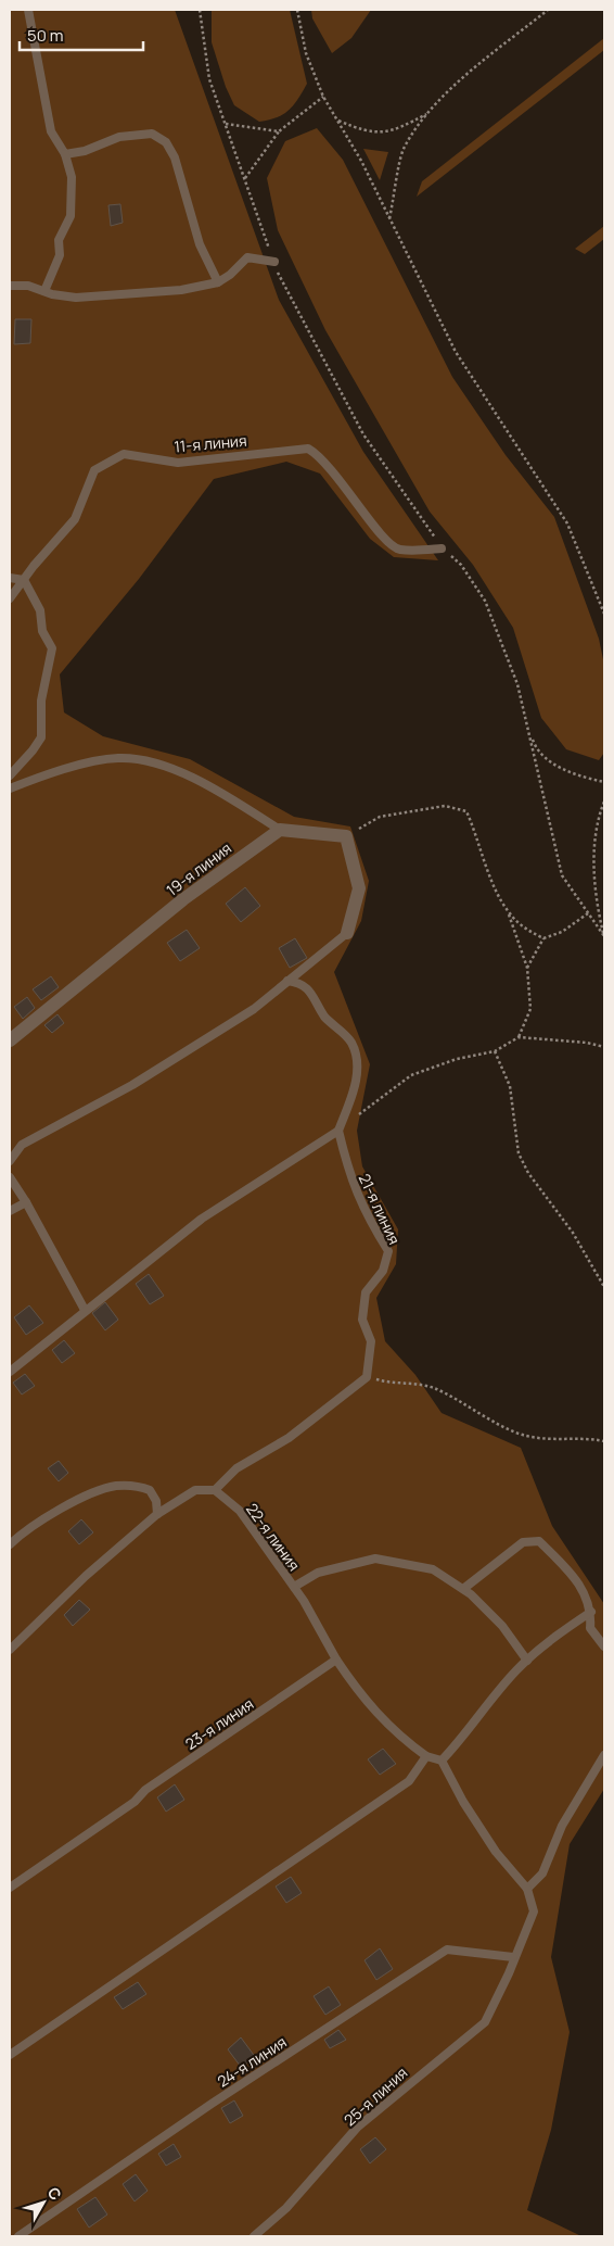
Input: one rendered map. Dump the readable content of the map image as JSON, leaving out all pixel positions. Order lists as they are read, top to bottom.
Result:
{
  "streets": {
    "street": ["19-я линия"],
    "lane": [
      "11-я линия",
      "21-я линия",
      "22-я линия",
      "23-я линия",
      "24-я линия",
      "25-я линия"
    ]
  },
  "crossings": [
    ["22-я линия", "23-я линия"],
    ["24-я линия", "25-я линия"]
  ],
  "scale_bar": "50 m",
  "north": "top right"
}
